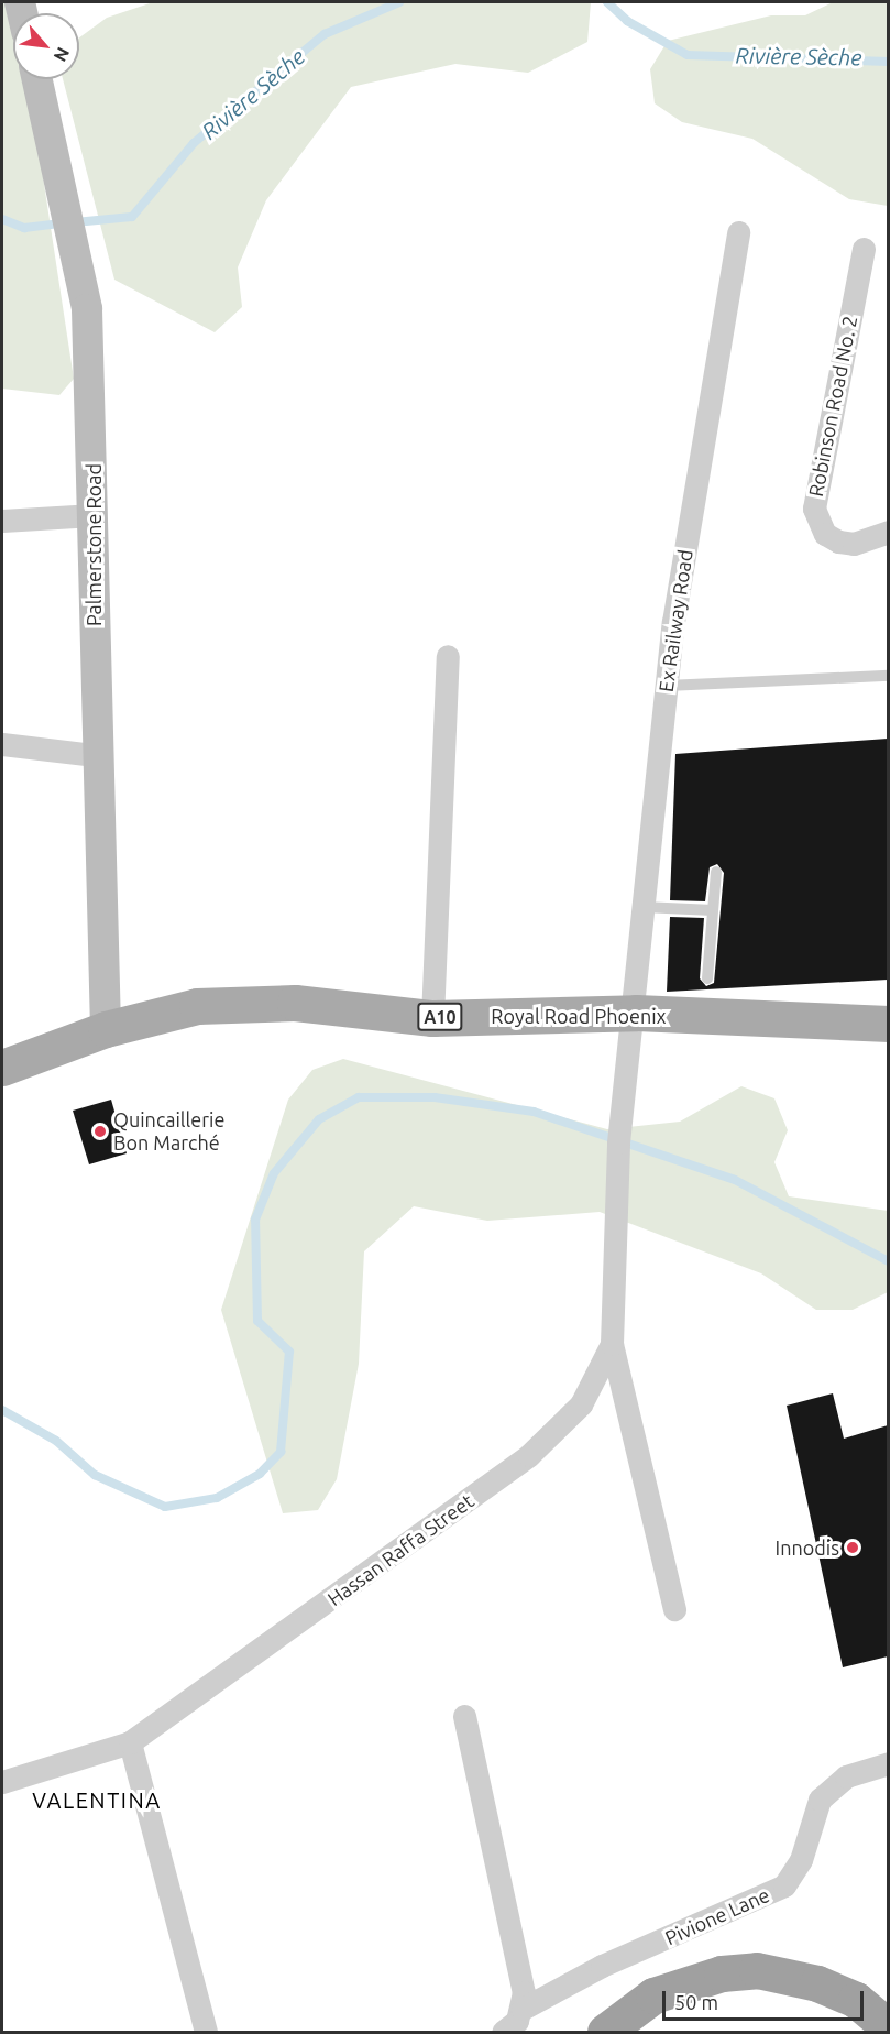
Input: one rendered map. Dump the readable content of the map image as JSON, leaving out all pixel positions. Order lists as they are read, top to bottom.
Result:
{
  "streets": {
    "main road": ["Palmerstone Road", "Royal Road Phoenix", "A10"],
    "street": [
      "Robinson Road No. 2",
      "Ex Railway Road",
      "Hassan Raffa Street",
      "Pivione Lane"
    ]
  },
  "crossings": [
    ["Palmerstone Road", "Royal Road Phoenix"],
    ["Ex Railway Road", "Royal Road Phoenix"],
    ["Ex Railway Road", "Hassan Raffa Street"],
    ["Royal Road Phoenix", "Hassan Raffa Street"]
  ],
  "districts": ["VALENTINA"],
  "water": ["Rivière Sèche"],
  "places": ["Quincaillerie Bon Marché", "Innodis"],
  "scale_bar": "50 m",
  "north": "bottom right"
}
